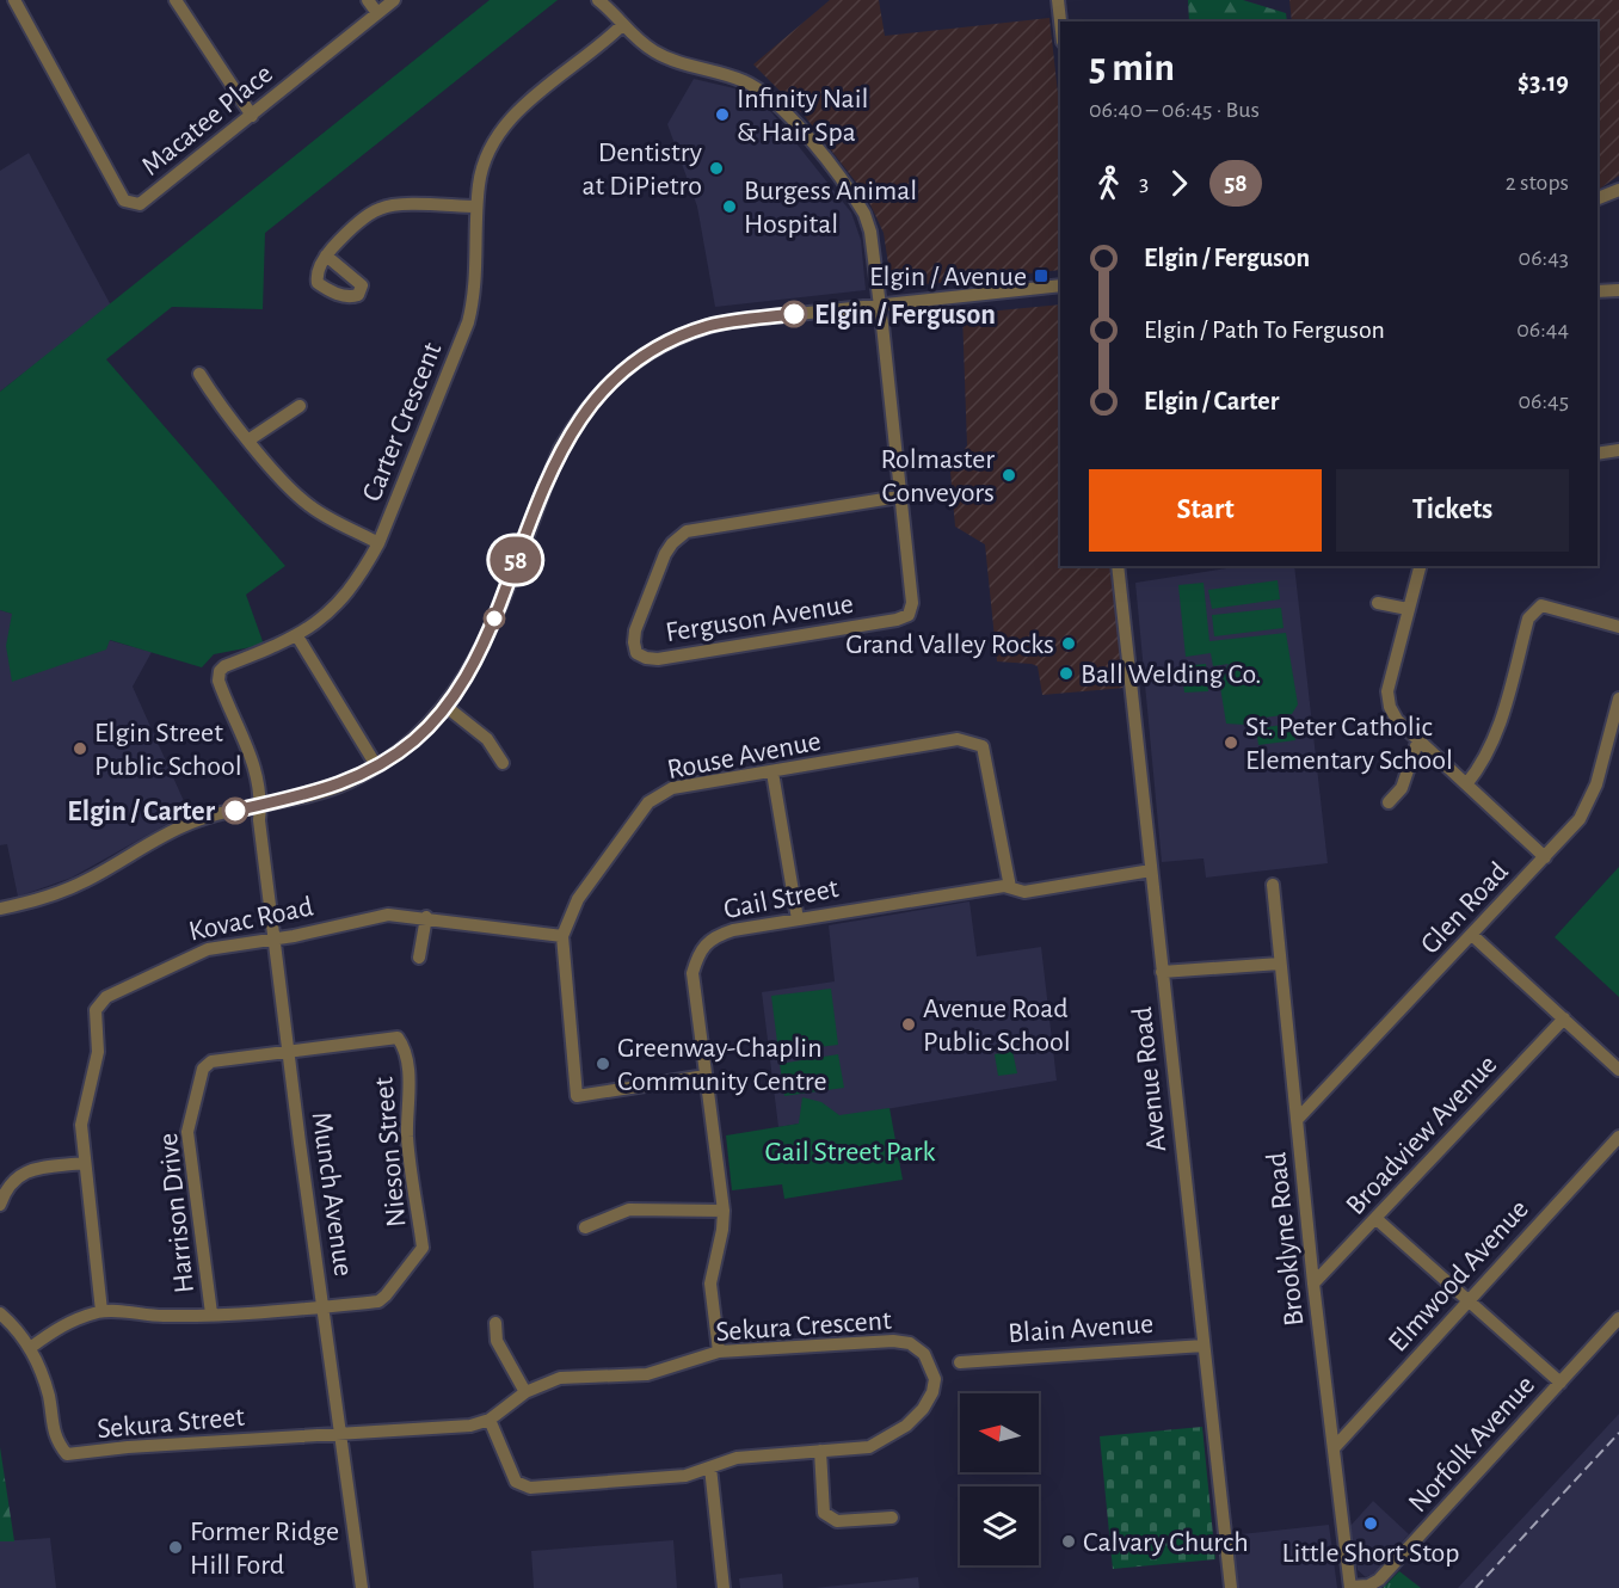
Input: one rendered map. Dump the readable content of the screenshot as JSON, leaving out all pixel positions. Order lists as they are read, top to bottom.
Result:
{
  "streets": {
    "street": [
      "Macatee Place",
      "Carter Crescent",
      "Ferguson Avenue",
      "Rouse Avenue",
      "Gail Street",
      "Glen Road",
      "Kovac Road",
      "Avenue Road",
      "Broadview Avenue",
      "Nieson Street",
      "Munch Avenue",
      "Harrison Drive",
      "Brooklyne Road",
      "Elmwood Avenue",
      "Sekura Crescent",
      "Blain Avenue",
      "Sekura Street",
      "Norfolk Avenue"
    ]
  },
  "crossings": [
    ["Carter Crescent", "Ferguson Avenue"],
    ["Carter Crescent", "Munch Avenue"],
    ["Rouse Avenue", "Gail Street"],
    ["Rouse Avenue", "Kovac Road"],
    ["Gail Street", "Avenue Road"],
    ["Gail Street", "Sekura Crescent"],
    ["Glen Road", "Brooklyne Road"],
    ["Kovac Road", "Munch Avenue"],
    ["Avenue Road", "Blain Avenue"],
    ["Broadview Avenue", "Brooklyne Road"],
    ["Nieson Street", "Munch Avenue"],
    ["Nieson Street", "Harrison Drive"],
    ["Munch Avenue", "Harrison Drive"],
    ["Munch Avenue", "Sekura Street"],
    ["Brooklyne Road", "Elmwood Avenue"],
    ["Brooklyne Road", "Norfolk Avenue"],
    ["Sekura Crescent", "Sekura Street"]
  ],
  "parks": ["Gail Street Park"],
  "places": {
    "other": [
      "Infinity Nail & Hair Spa",
      "Dentistry at DiPietro",
      "Burgess Animal Hospital",
      "Elgin / Ferguson",
      "Rolmaster Conveyors",
      "Grand Valley Rocks",
      "Ball Welding Co.",
      "St. Peter Catholic Elementary School",
      "Elgin Street Public School",
      "Elgin / Carter",
      "Avenue Road Public School",
      "Greenway-Chaplin Community Centre",
      "Little Short Stop",
      "Calvary Church",
      "Former Ridge Hill Ford"
    ],
    "transit": ["Elgin / Avenue"]
  },
  "lines": ["bus line 58"],
  "north": "left",
  "page": {
    "on_map": "58",
    "heading": ["5 min", "06:40 – 06:45 · Bus", "$3.19"],
    "legs": ["3", "58", "2 stops"],
    "list": [
      {
        "name": "Elgin / Ferguson",
        "value": "06:43"
      },
      {
        "name": "Elgin / Path To Ferguson",
        "value": "06:44"
      },
      {
        "name": "Elgin / Carter",
        "value": "06:45"
      }
    ],
    "buttons": ["Start", "Tickets"]
  }
}
